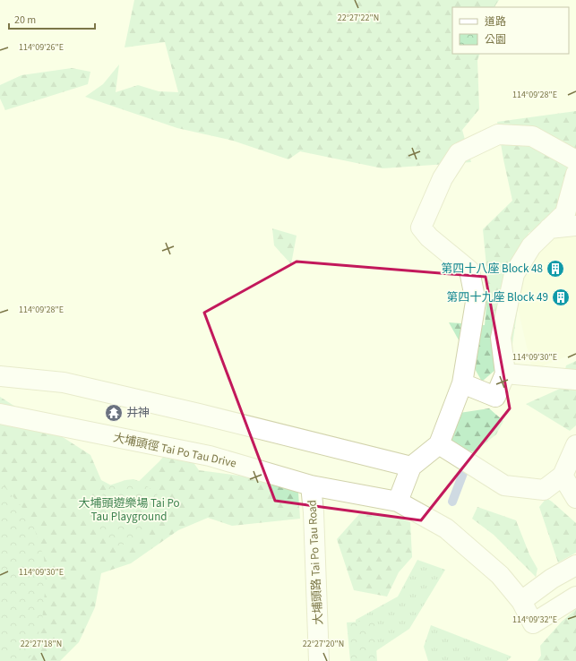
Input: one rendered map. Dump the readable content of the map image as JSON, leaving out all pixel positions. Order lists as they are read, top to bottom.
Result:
{
  "streets": {
    "street": ["大埔頭徑 Tai Po Tau Drive", "大埔頭路 Tai Po Tau Road"]
  },
  "crossings": [
    ["大埔頭徑 Tai Po Tau Drive", "大埔頭路 Tai Po Tau Road"]
  ],
  "parks": ["大埔頭遊樂場 Tai Po Tau Playground"],
  "places": {
    "building": ["第四十八座 Block 48", "第四十九座 Block 49"],
    "temple": ["井神"]
  },
  "legend": ["道路", "公園"],
  "scale_bar": "20 m",
  "coordinates": [
    "22°27'22\"N",
    "114°09'26\"E",
    "114°09'28\"E",
    "114°09'30\"E",
    "114°09'32\"E",
    "22°27'18\"N",
    "22°27'20\"N"
  ]
}
